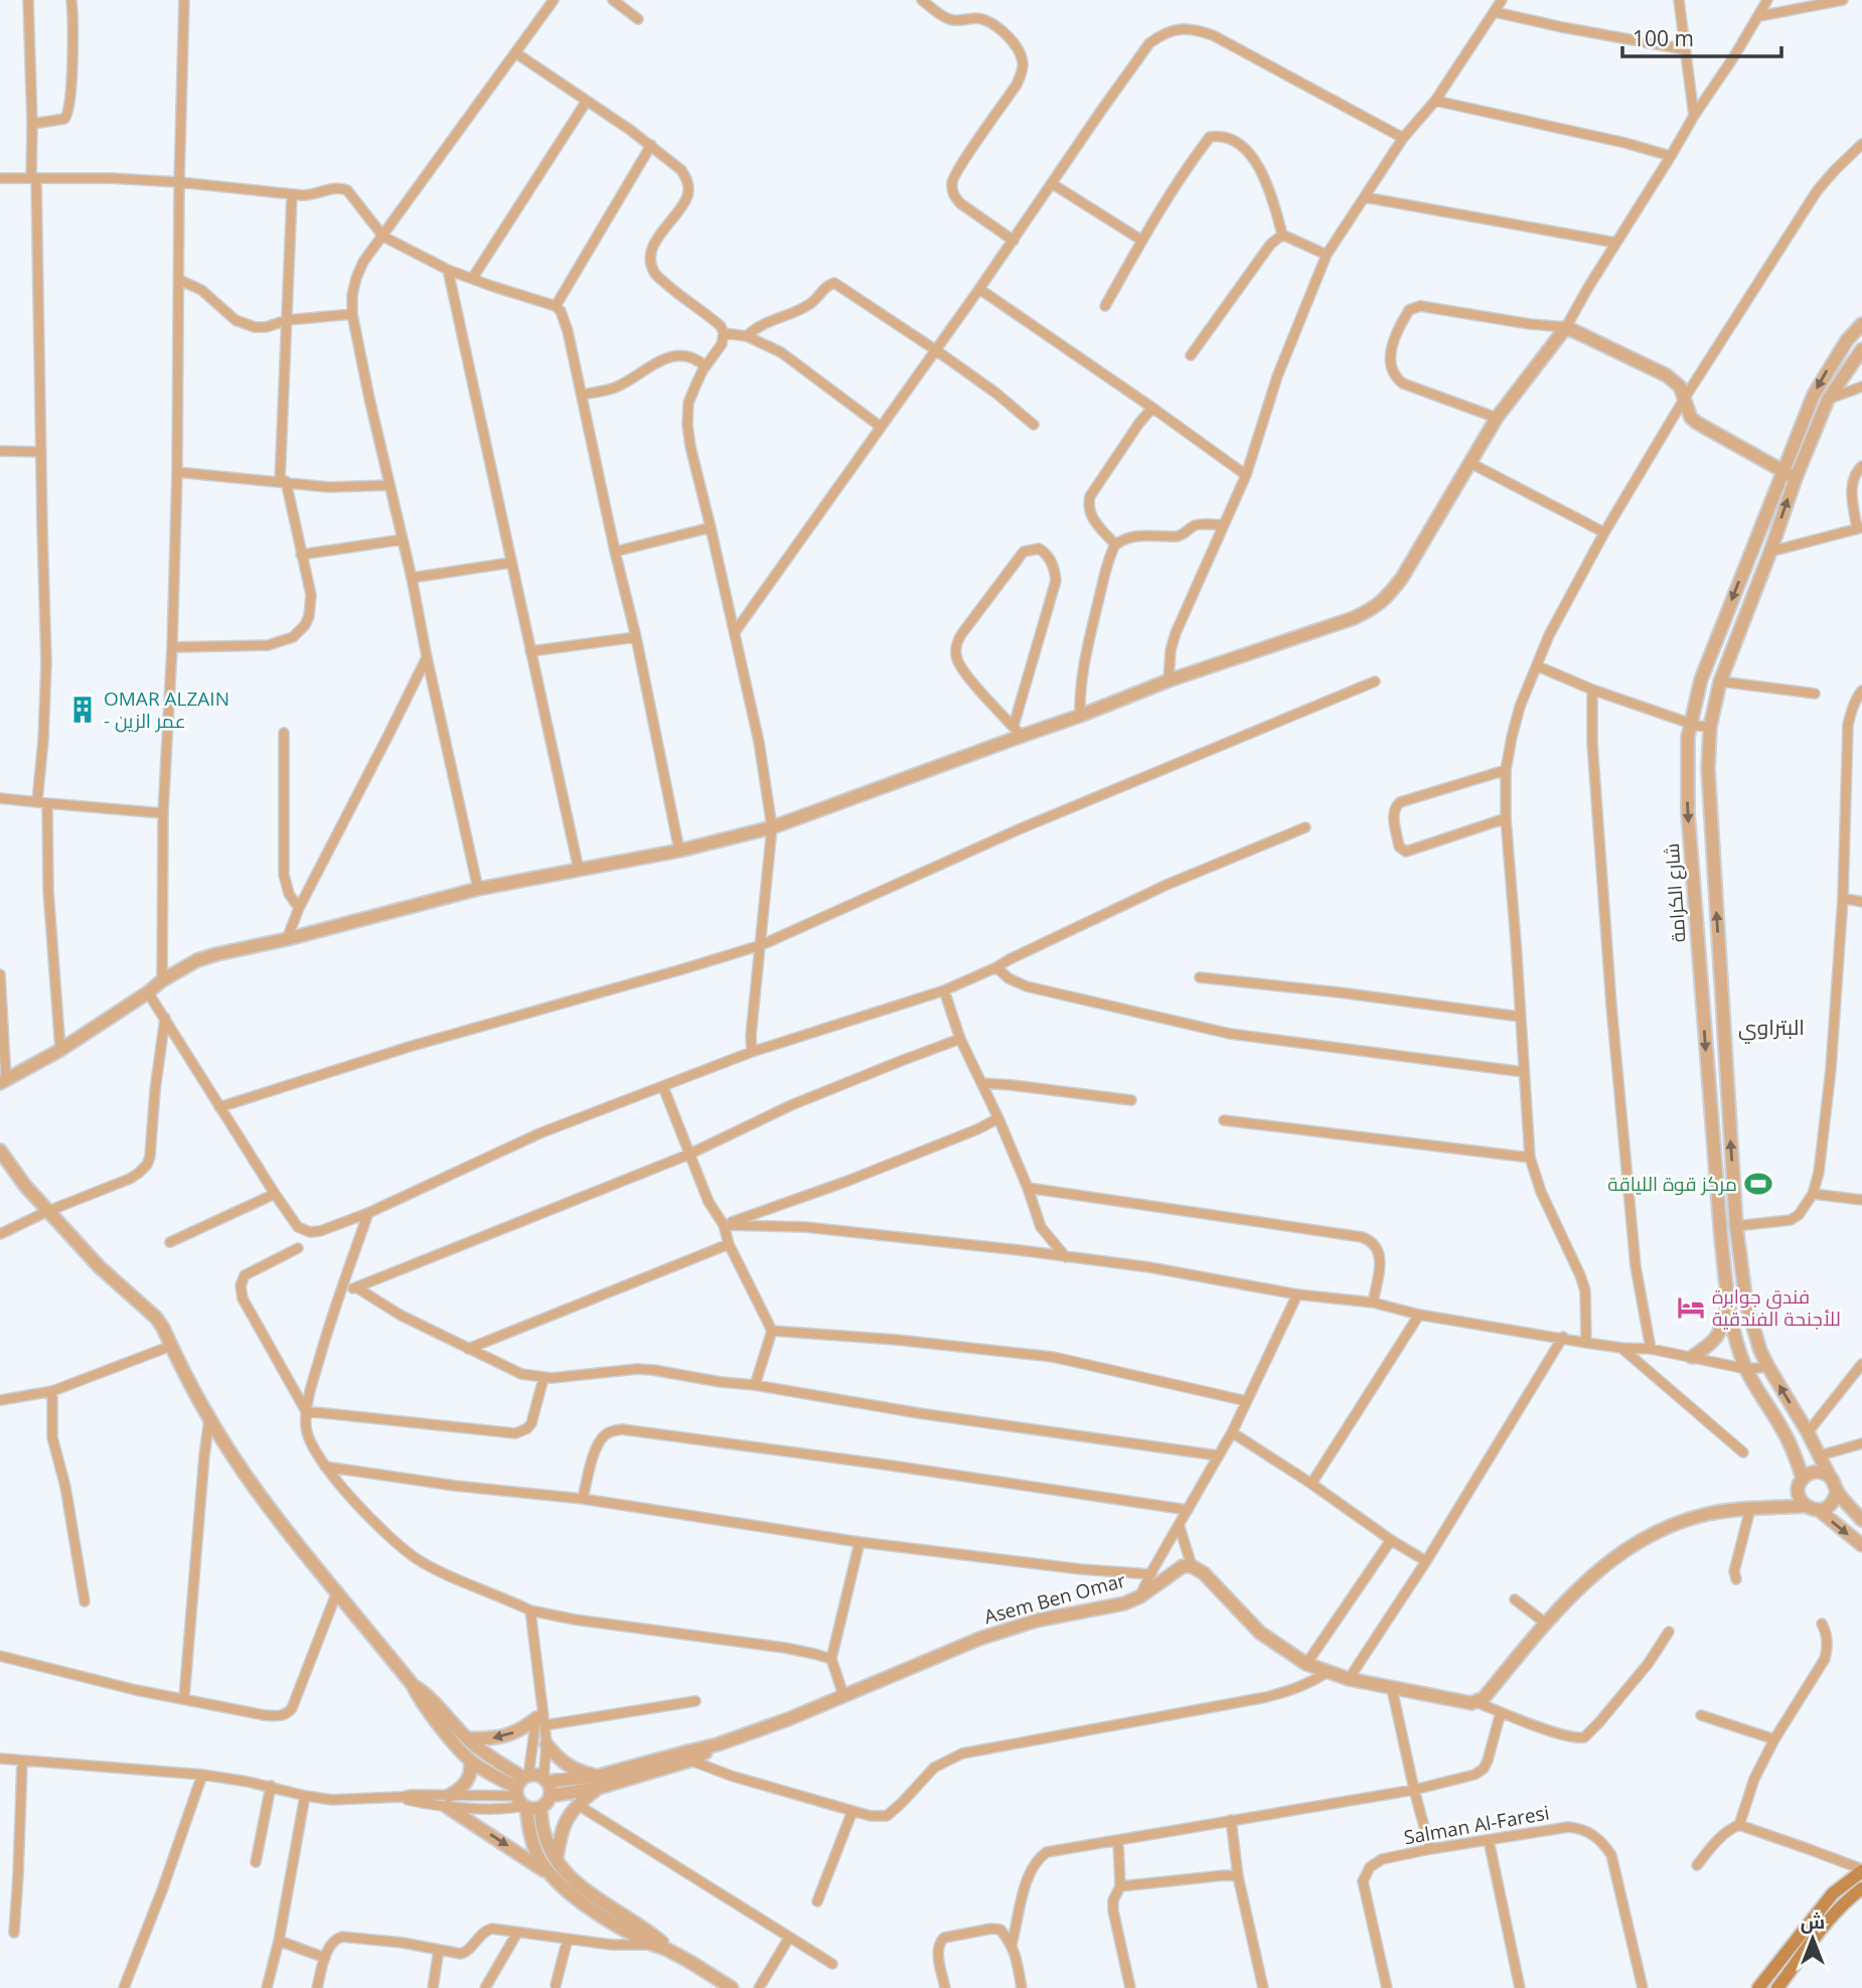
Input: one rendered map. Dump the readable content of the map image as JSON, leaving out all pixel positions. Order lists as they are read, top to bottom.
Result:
{
  "streets": {
    "street": ["شارع الكرامة", "Asem Ben Omar", "Salman Al-Faresi"]
  },
  "districts": ["البتراوي"],
  "places": {
    "building": ["OMAR ALZAIN - عمر الزين"],
    "sports": ["مركز قوة اللياقة"],
    "hotel": ["فندق جوابرة للأجنحة الفندقية"]
  },
  "scale_bar": "100 m",
  "north": "top"
}
